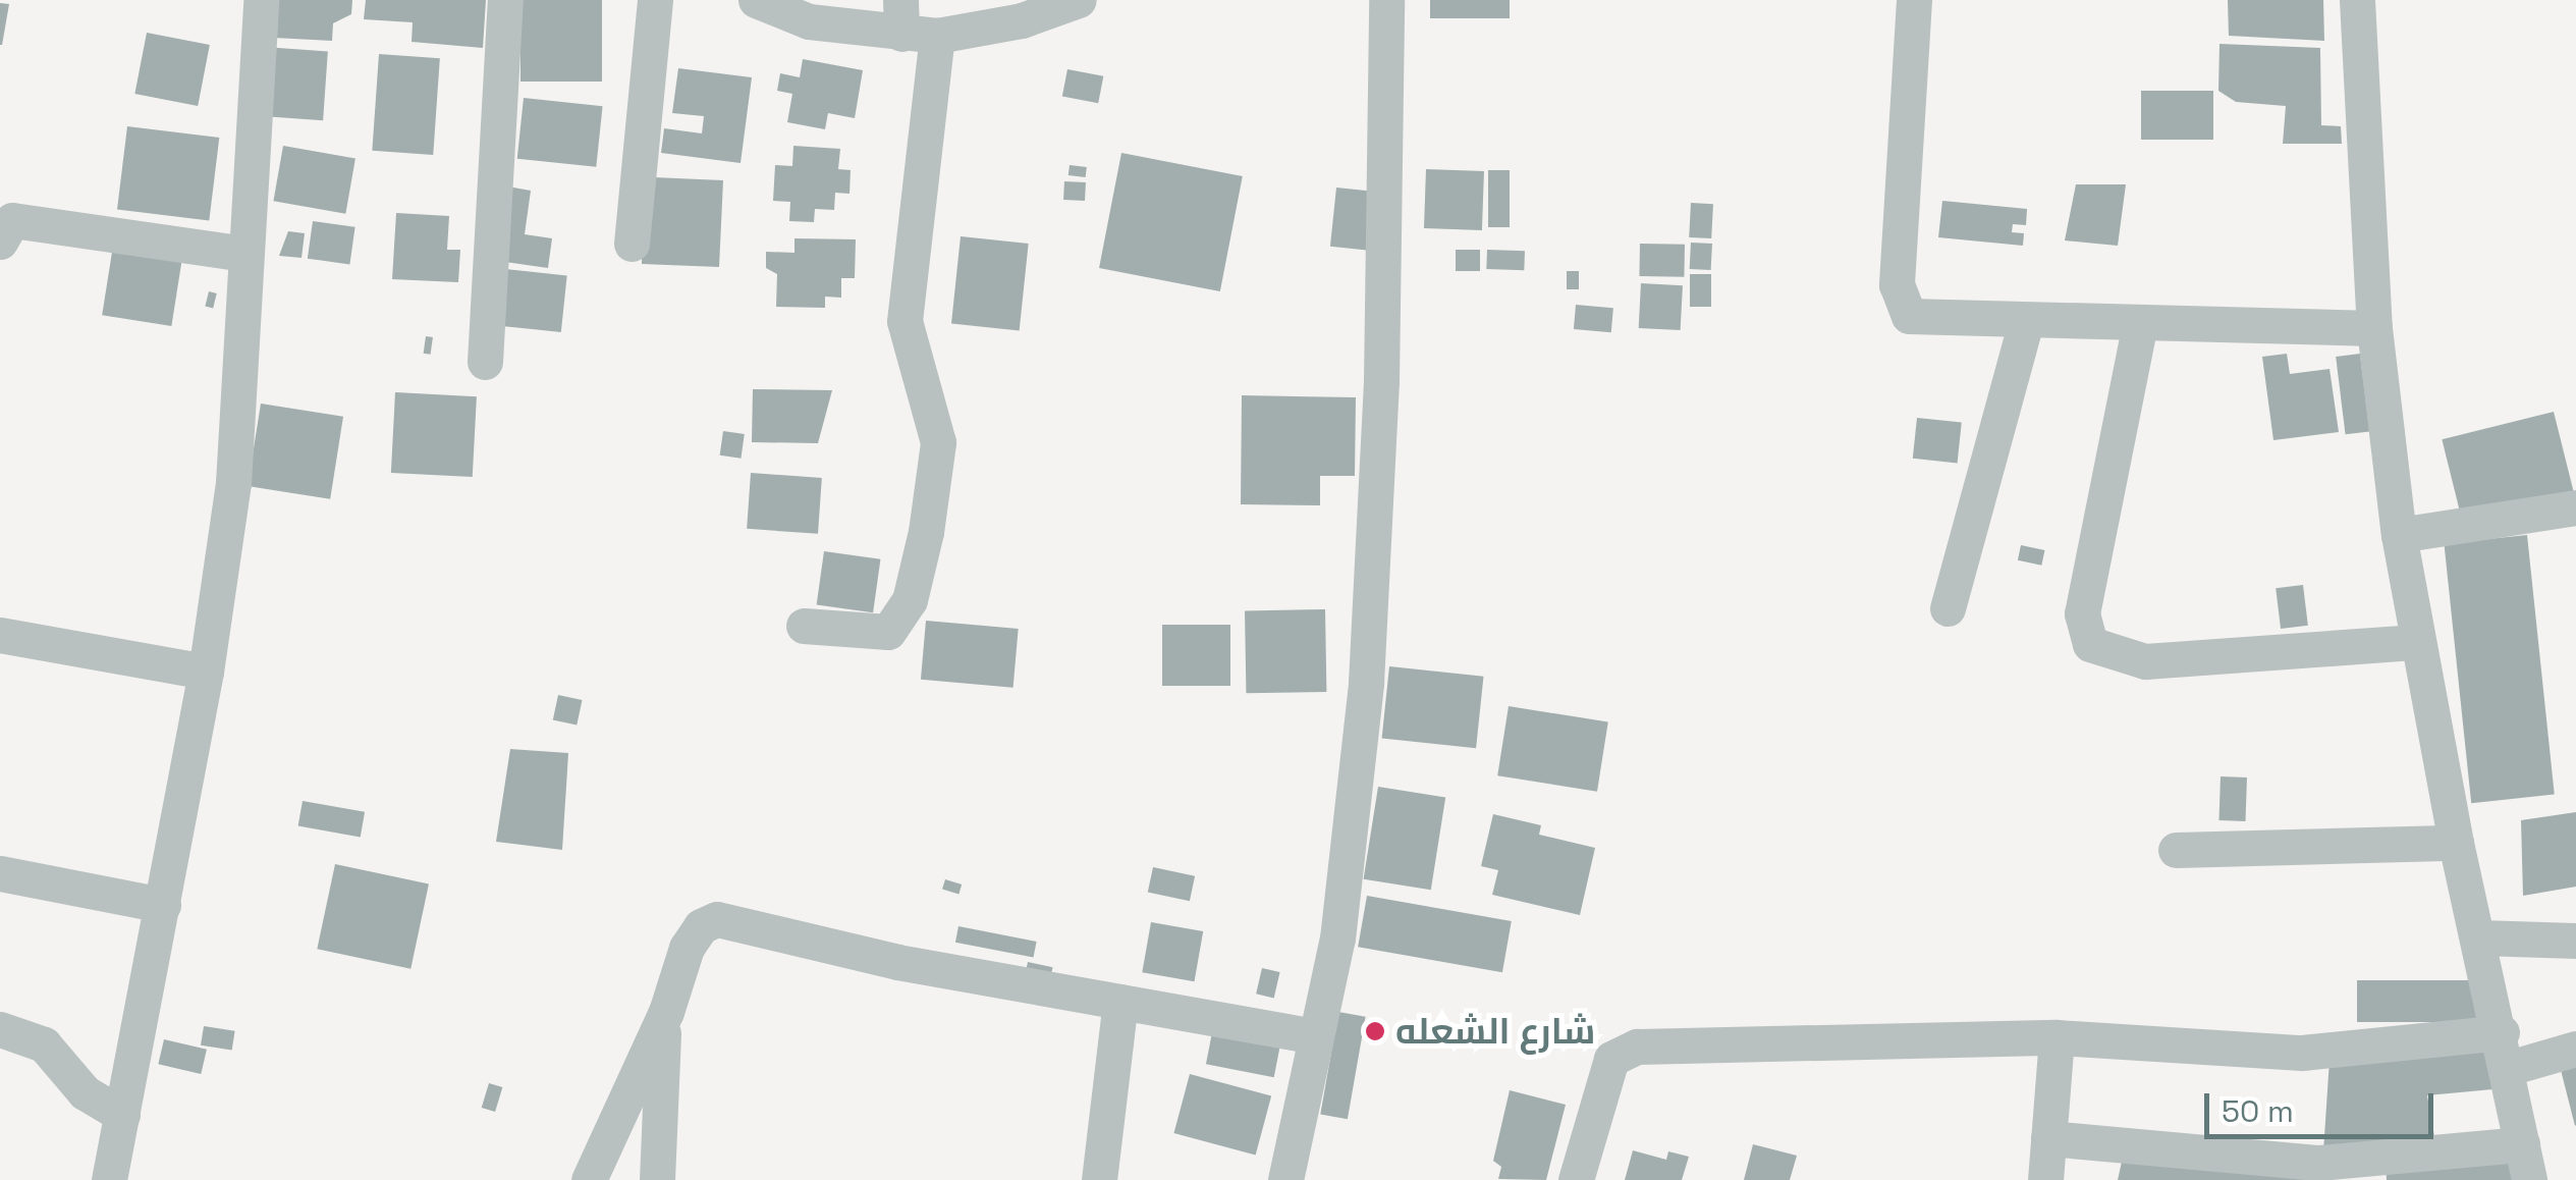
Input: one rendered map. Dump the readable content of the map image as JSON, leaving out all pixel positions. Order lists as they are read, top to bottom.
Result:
{
  "places": ["شارع الشعله"],
  "scale_bar": "50 m"
}
